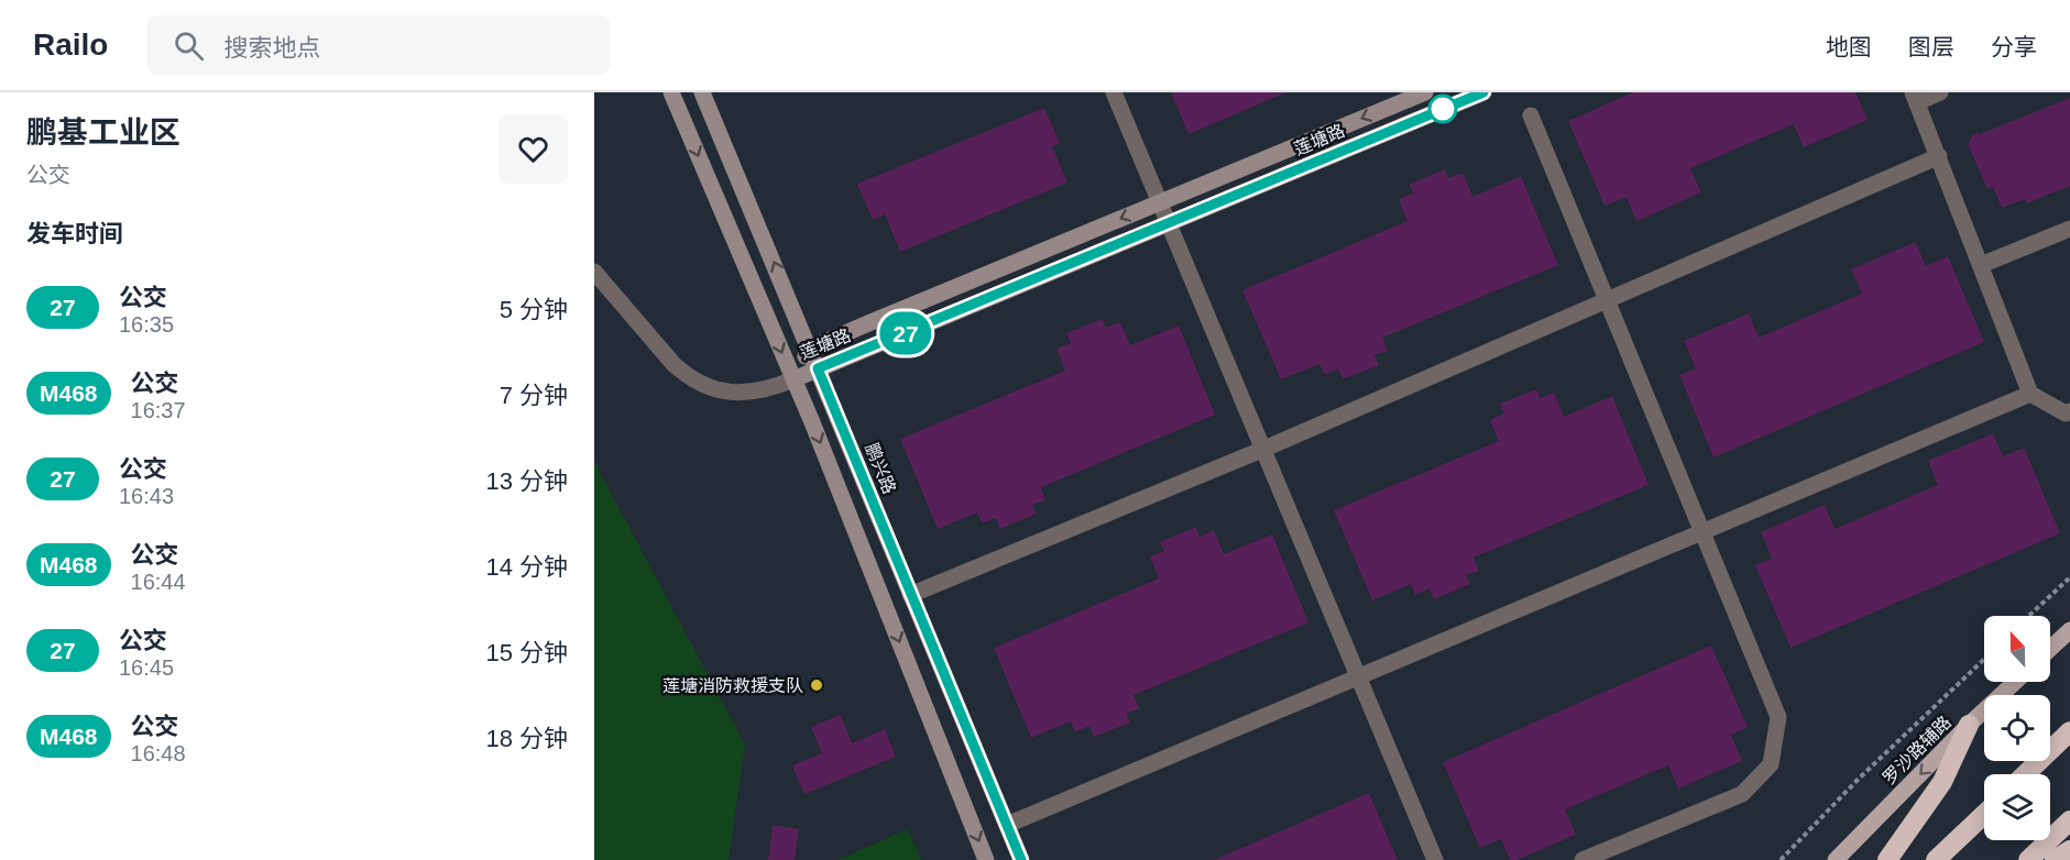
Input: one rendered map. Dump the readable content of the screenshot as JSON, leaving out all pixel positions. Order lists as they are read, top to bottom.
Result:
{
  "streets": {
    "main road": ["罗沙路辅路"],
    "street": ["莲塘路", "鹏兴路"]
  },
  "crossings": [
    ["莲塘路", "鹏兴路"]
  ],
  "one_way": ["罗沙路辅路"],
  "places": ["莲塘消防救援支队"],
  "lines": ["bus line 27"],
  "north": "top",
  "page": {
    "header": "Railo",
    "search": "搜索地点",
    "nav": ["地图", "图层", "分享"],
    "heading": [
      ["鹏基工业区", "公交"],
      "发车时间"
    ],
    "on_map": "27",
    "list": [
      {
        "mark": "27",
        "name": "公交",
        "note": "16:35",
        "value": "5 分钟"
      },
      {
        "mark": "M468",
        "name": "公交",
        "note": "16:37",
        "value": "7 分钟"
      },
      {
        "mark": "27",
        "name": "公交",
        "note": "16:43",
        "value": "13 分钟"
      },
      {
        "mark": "M468",
        "name": "公交",
        "note": "16:44",
        "value": "14 分钟"
      },
      {
        "mark": "27",
        "name": "公交",
        "note": "16:45",
        "value": "15 分钟"
      },
      {
        "mark": "M468",
        "name": "公交",
        "note": "16:48",
        "value": "18 分钟"
      }
    ]
  }
}
